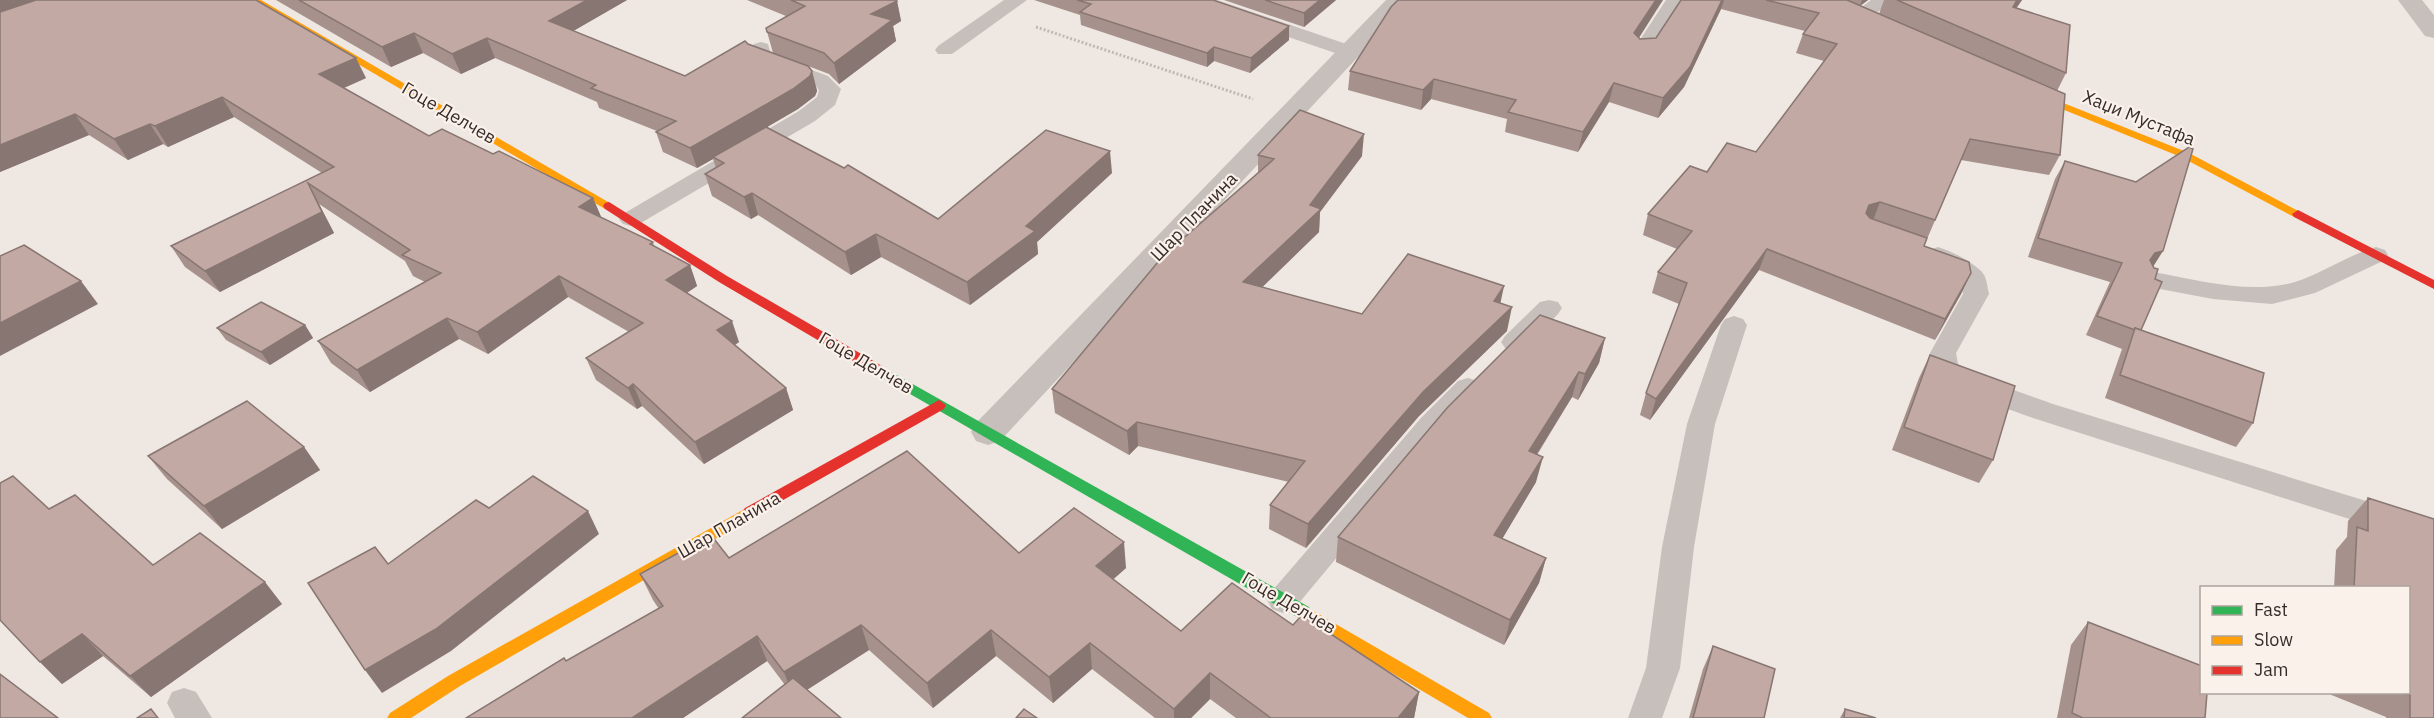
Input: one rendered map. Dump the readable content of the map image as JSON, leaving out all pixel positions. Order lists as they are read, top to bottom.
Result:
{
  "streets": {
    "street": ["Гоце Делчев", "Хаџи Мустафа", "Шар Планина"]
  },
  "crossings": [
    ["Гоце Делчев", "Шар Планина"]
  ],
  "legend": ["Fast", "Slow", "Jam"]
}
